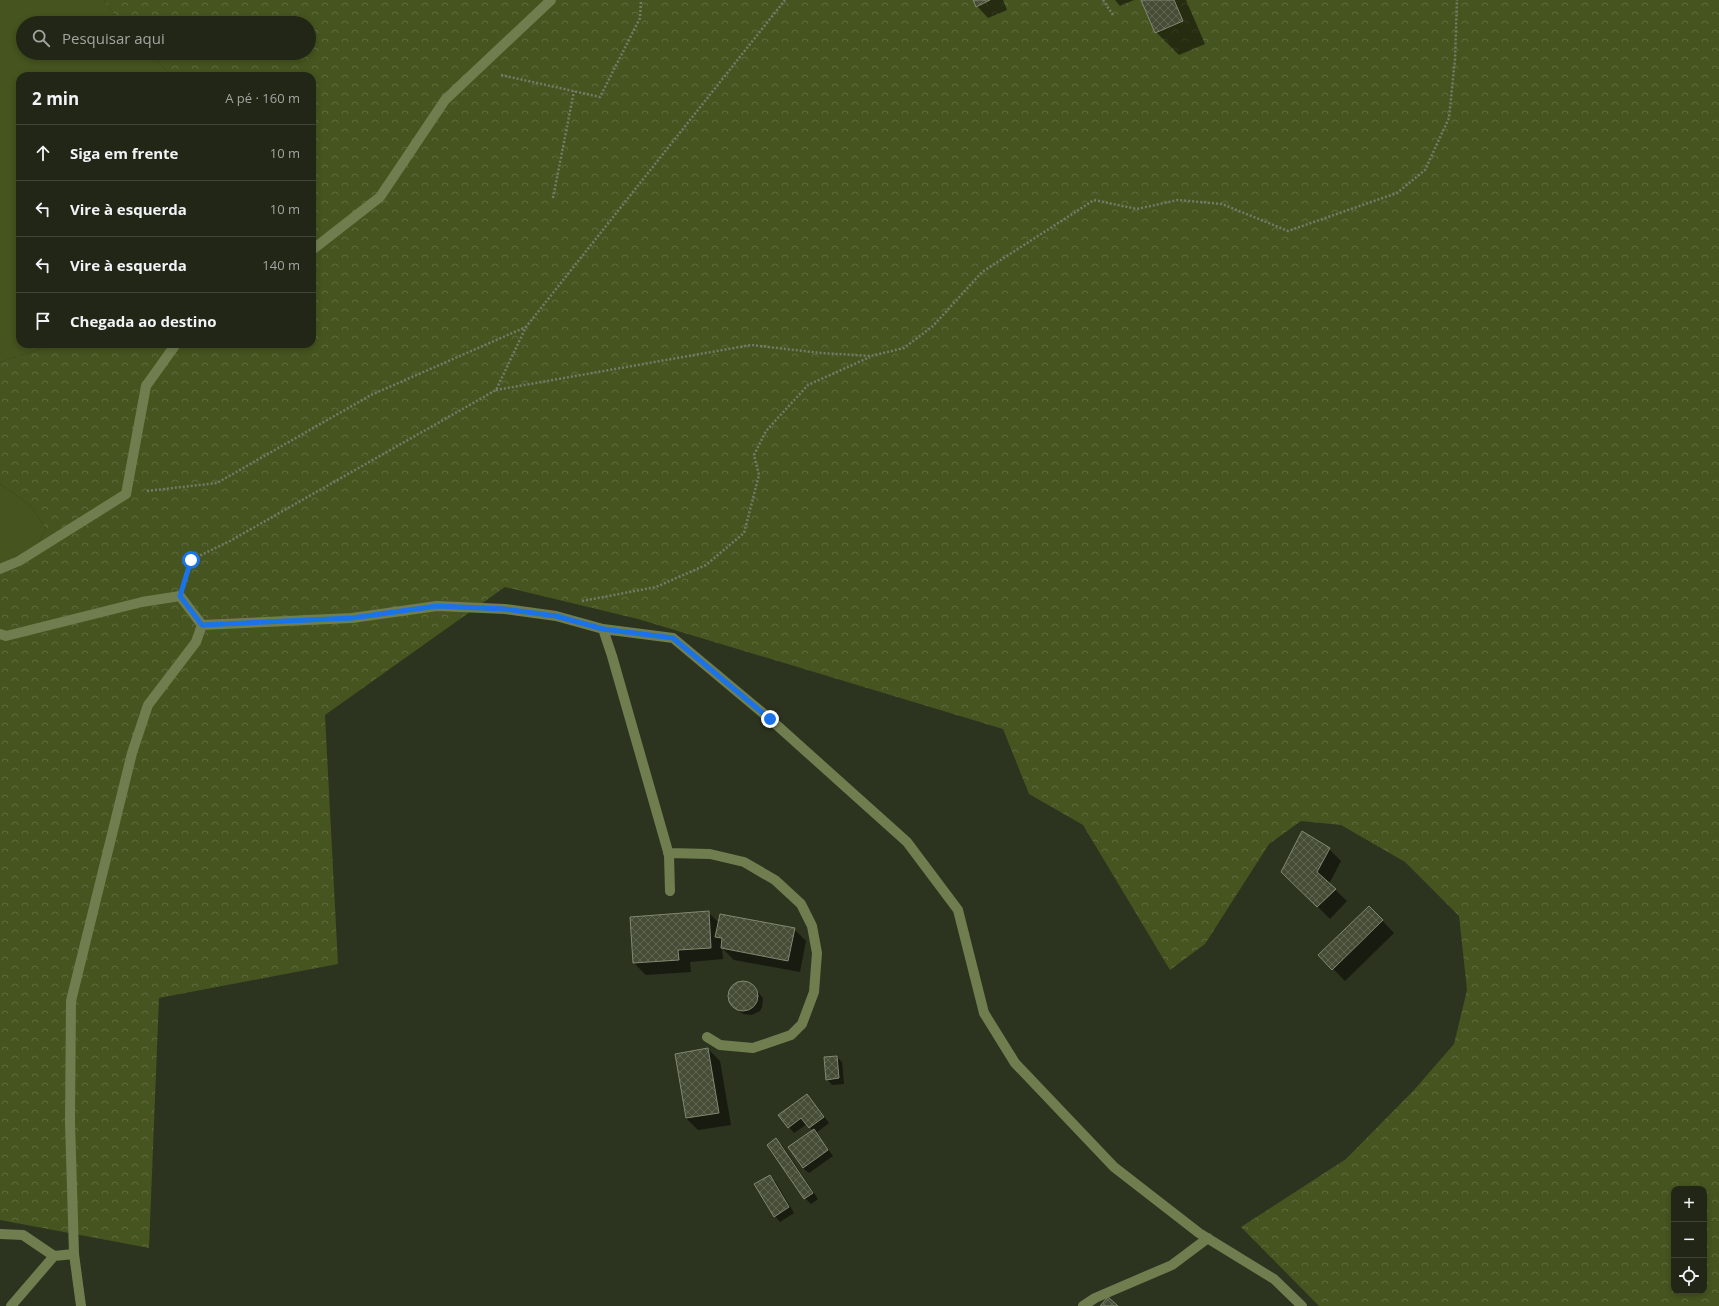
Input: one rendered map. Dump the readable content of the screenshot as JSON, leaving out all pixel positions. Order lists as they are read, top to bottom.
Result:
{
  "page": {
    "search": "Pesquisar aqui",
    "heading": ["2 min", "A pé · 160 m"],
    "list": [
      ["Siga em frente", "10 m"],
      ["Vire à esquerda", "10 m"],
      ["Vire à esquerda", "140 m"],
      "Chegada ao destino"
    ],
    "map_buttons": ["+", "−"]
  }
}
